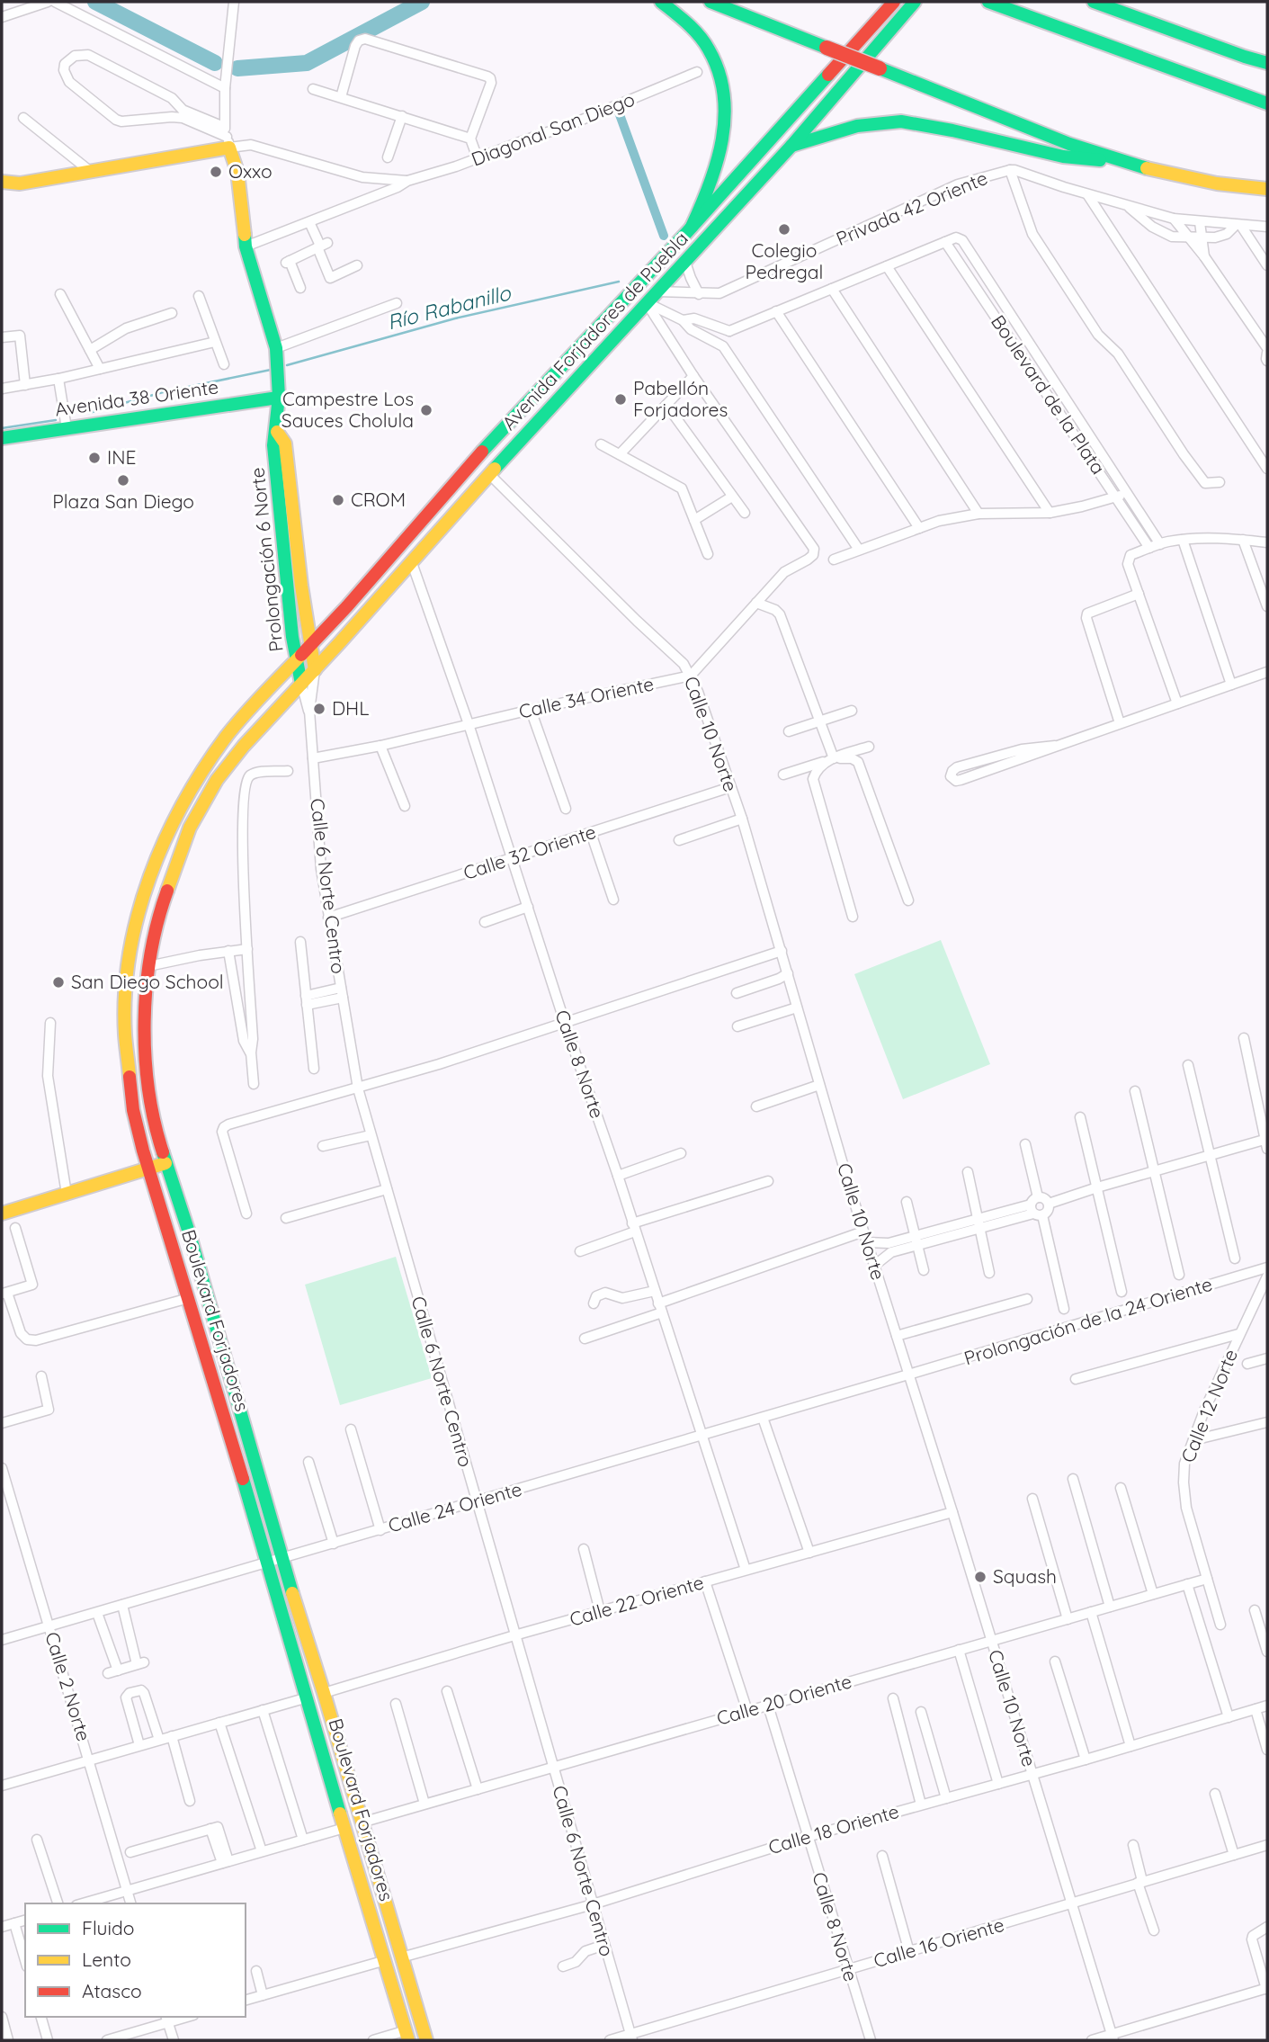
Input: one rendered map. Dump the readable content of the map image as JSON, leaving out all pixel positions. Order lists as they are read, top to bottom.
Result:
{
  "streets": {
    "main road": [
      "Avenida Forjadores de Puebla",
      "Avenida 38 Oriente",
      "Prolongación 6 Norte",
      "Boulevard Forjadores"
    ],
    "street": [
      "Diagonal San Diego",
      "Privada 42 Oriente",
      "Boulevard de la Plata",
      "Calle 34 Oriente",
      "Calle 10 Norte",
      "Calle 32 Oriente",
      "Calle 6 Norte Centro",
      "Calle 8 Norte",
      "Prolongación de la 24 Oriente",
      "Calle 12 Norte",
      "Calle 24 Oriente",
      "Calle 22 Oriente",
      "Calle 2 Norte",
      "Calle 20 Oriente",
      "Calle 18 Oriente",
      "Calle 16 Oriente"
    ]
  },
  "crossings": [
    ["Diagonal San Diego", "Prolongación 6 Norte"],
    ["Privada 42 Oriente", "Avenida Forjadores de Puebla"],
    ["Avenida Forjadores de Puebla", "Prolongación 6 Norte"],
    ["Avenida Forjadores de Puebla", "Calle 10 Norte"],
    ["Avenida Forjadores de Puebla", "Calle 6 Norte Centro"],
    ["Avenida Forjadores de Puebla", "Calle 8 Norte"],
    ["Avenida Forjadores de Puebla", "Boulevard Forjadores"],
    ["Avenida 38 Oriente", "Prolongación 6 Norte"],
    ["Prolongación 6 Norte", "Calle 6 Norte Centro"],
    ["Prolongación 6 Norte", "Boulevard Forjadores"],
    ["Calle 34 Oriente", "Calle 10 Norte"],
    ["Calle 34 Oriente", "Calle 6 Norte Centro"],
    ["Calle 34 Oriente", "Calle 8 Norte"],
    ["Calle 10 Norte", "Calle 32 Oriente"],
    ["Calle 10 Norte", "Prolongación de la 24 Oriente"],
    ["Calle 10 Norte", "Calle 24 Oriente"],
    ["Calle 10 Norte", "Calle 22 Oriente"],
    ["Calle 10 Norte", "Calle 20 Oriente"],
    ["Calle 10 Norte", "Calle 18 Oriente"],
    ["Calle 10 Norte", "Calle 16 Oriente"],
    ["Calle 32 Oriente", "Calle 6 Norte Centro"],
    ["Calle 32 Oriente", "Calle 8 Norte"],
    ["Calle 6 Norte Centro", "Boulevard Forjadores"],
    ["Calle 6 Norte Centro", "Calle 24 Oriente"],
    ["Calle 6 Norte Centro", "Calle 22 Oriente"],
    ["Calle 6 Norte Centro", "Calle 20 Oriente"],
    ["Calle 6 Norte Centro", "Calle 18 Oriente"],
    ["Calle 6 Norte Centro", "Calle 16 Oriente"],
    ["Calle 8 Norte", "Calle 24 Oriente"],
    ["Calle 8 Norte", "Calle 22 Oriente"],
    ["Calle 8 Norte", "Calle 20 Oriente"],
    ["Calle 8 Norte", "Calle 18 Oriente"],
    ["Calle 8 Norte", "Calle 16 Oriente"],
    ["Boulevard Forjadores", "Calle 24 Oriente"],
    ["Boulevard Forjadores", "Calle 22 Oriente"],
    ["Boulevard Forjadores", "Calle 20 Oriente"],
    ["Boulevard Forjadores", "Calle 18 Oriente"],
    ["Prolongación de la 24 Oriente", "Calle 24 Oriente"],
    ["Calle 12 Norte", "Calle 20 Oriente"],
    ["Calle 24 Oriente", "Calle 2 Norte"]
  ],
  "water": ["Río Rabanillo"],
  "places": [
    "Oxxo",
    "Colegio Pedregal",
    "Pabellón Forjadores",
    "Campestre Los Sauces Cholula",
    "INE",
    "Plaza San Diego",
    "CROM",
    "DHL",
    "San Diego School",
    "Squash"
  ],
  "legend": ["Fluido", "Lento", "Atasco"]
}
